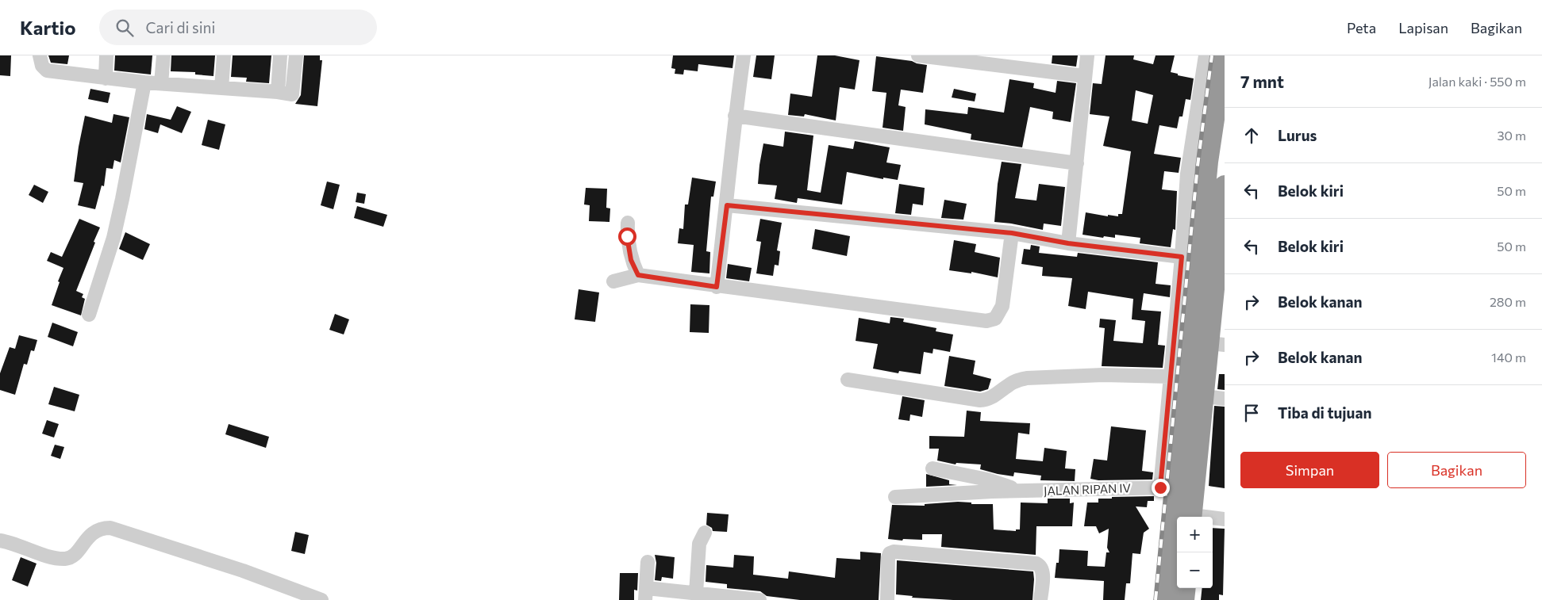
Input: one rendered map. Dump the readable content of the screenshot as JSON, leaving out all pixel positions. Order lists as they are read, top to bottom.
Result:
{
  "streets": {
    "street": ["JALAN RIPAN IV"]
  },
  "page": {
    "header": "Kartio",
    "search": "Cari di sini",
    "nav": ["Peta", "Lapisan", "Bagikan"],
    "heading": ["7 mnt", "Jalan kaki · 550 m"],
    "list": [
      ["Lurus", "30 m"],
      ["Belok kiri", "50 m"],
      ["Belok kiri", "50 m"],
      ["Belok kanan", "280 m"],
      ["Belok kanan", "140 m"],
      "Tiba di tujuan"
    ],
    "buttons": ["Simpan", "Bagikan"],
    "map_buttons": ["+", "−"]
  }
}
